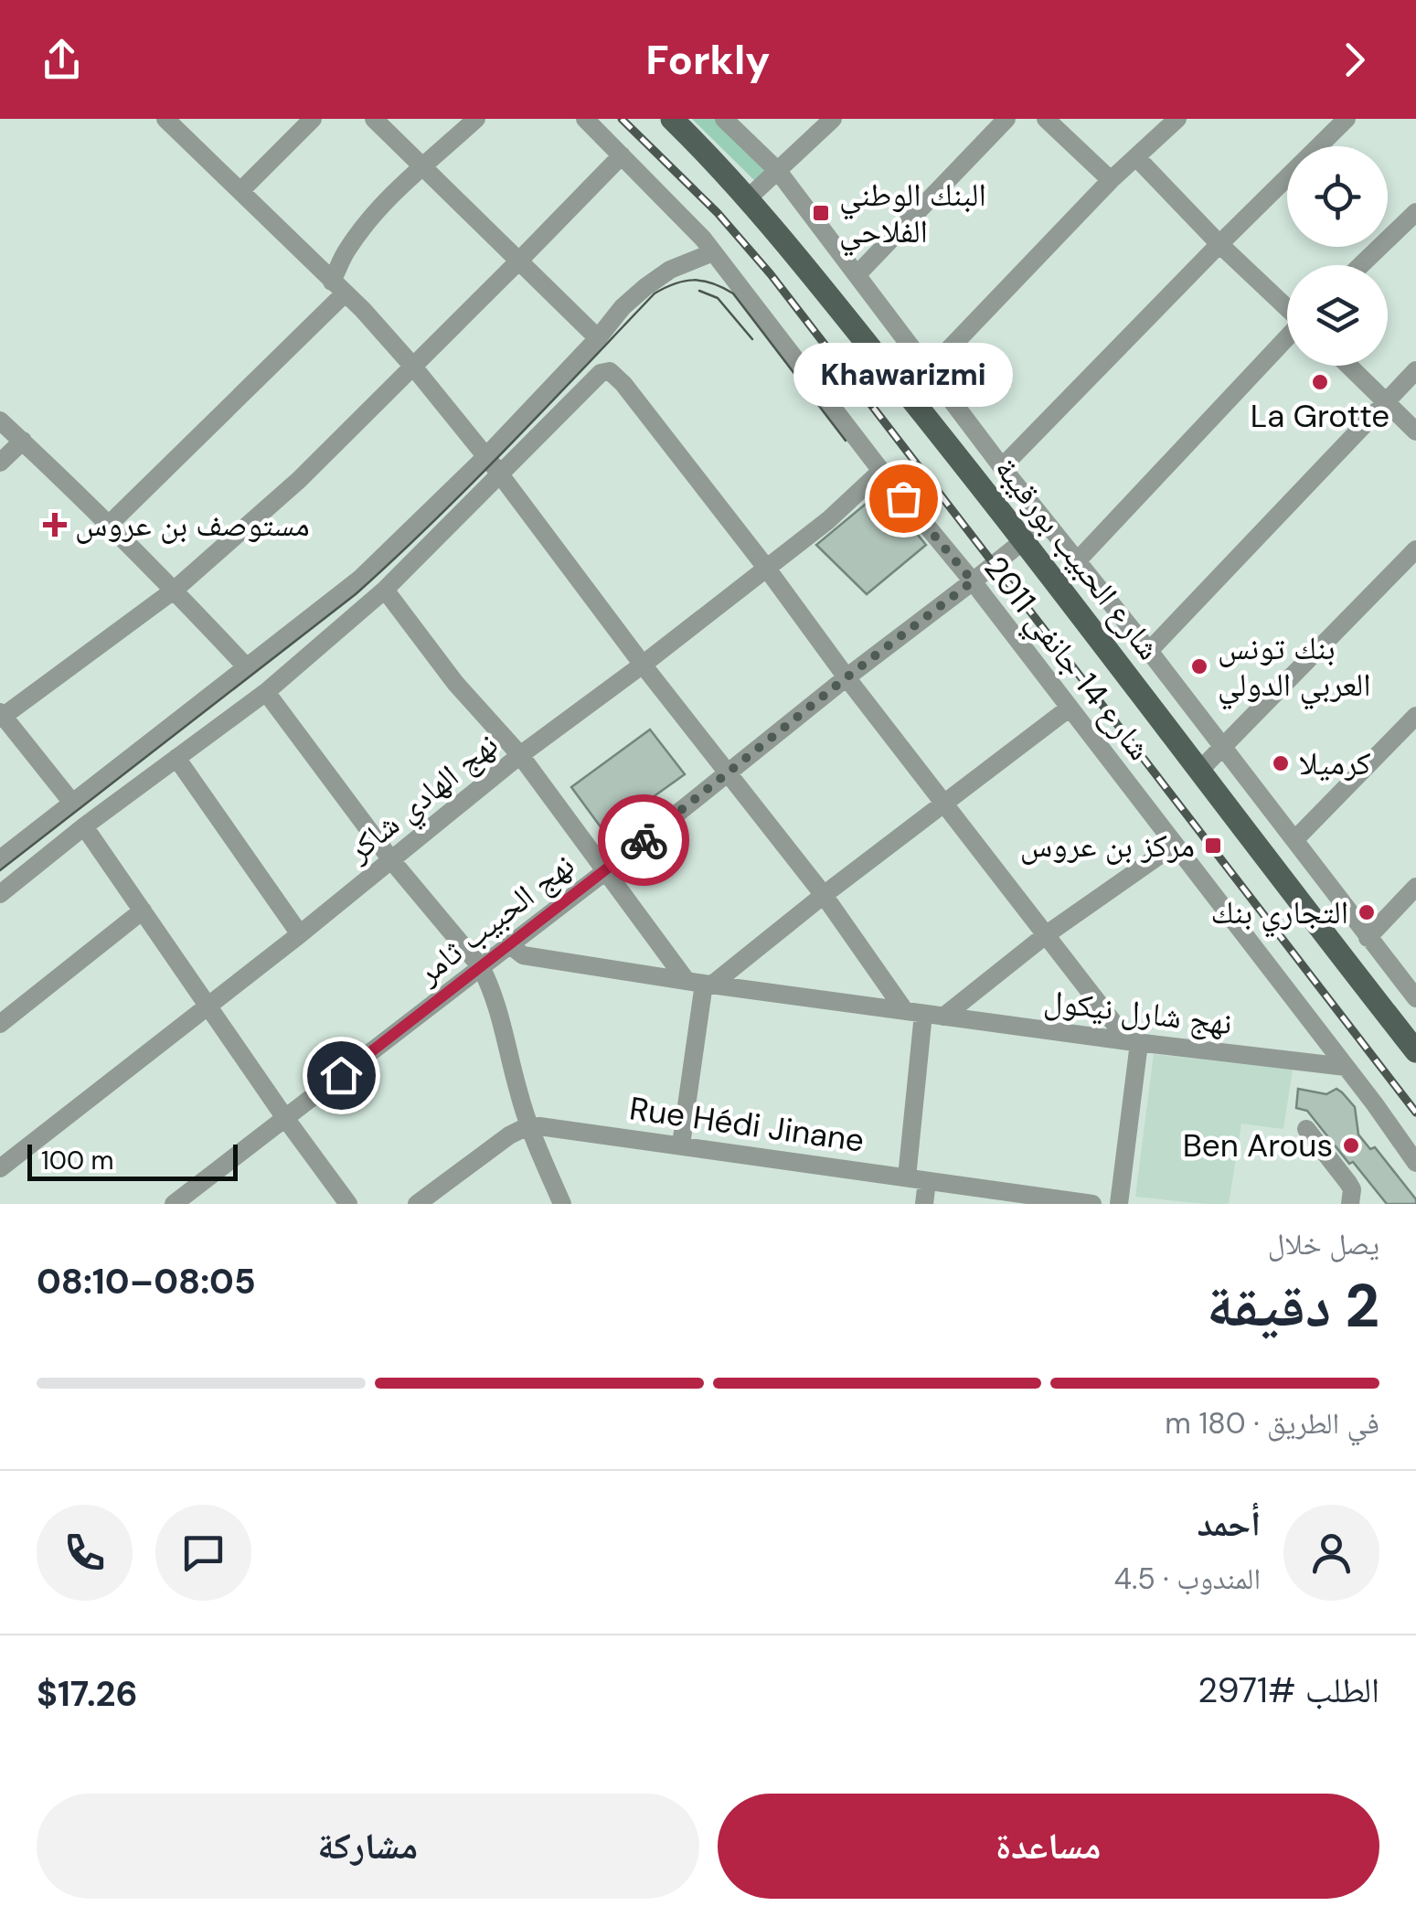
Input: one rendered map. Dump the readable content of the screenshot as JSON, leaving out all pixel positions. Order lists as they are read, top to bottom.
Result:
{
  "streets": {
    "main road": ["شارع الحبيب بورقيبة"],
    "street": [
      "شارع 14 جانفي 2011",
      "نهج الهادي شاكر",
      "نهج الحبيب ثامر",
      "نهج شارل نيكول",
      "Rue Hédi Jinane"
    ]
  },
  "crossings": [
    ["شارع الحبيب بورقيبة", "نهج الحبيب ثامر"],
    ["شارع 14 جانفي 2011", "نهج الهادي شاكر"],
    ["شارع 14 جانفي 2011", "نهج الحبيب ثامر"],
    ["شارع 14 جانفي 2011", "نهج شارل نيكول"],
    ["نهج الحبيب ثامر", "نهج شارل نيكول"]
  ],
  "places": {
    "transit": ["البنك الوطني الفلاحي", "مركز بن عروس"],
    "other": [
      "La Grotte",
      "Khawarizmi",
      "بنك تونس العربي الدولي",
      "كرميلا",
      "التجاري بنك",
      "Ben Arous"
    ],
    "health": ["مستوصف بن عروس"]
  },
  "scale_bar": "100 m",
  "page": {
    "header": "Forkly",
    "bubble": "Khawarizmi",
    "scale": "100 m",
    "heading": ["2 دقيقة", "يصل خلال", "08:05–08:10"],
    "panel": [
      "أحمد",
      "المندوب · 4.5",
      "الطلب #2971",
      "$17.26"
    ],
    "bar": "في الطريق · 180 m",
    "buttons": ["مساعدة", "مشاركة"]
  }
}
